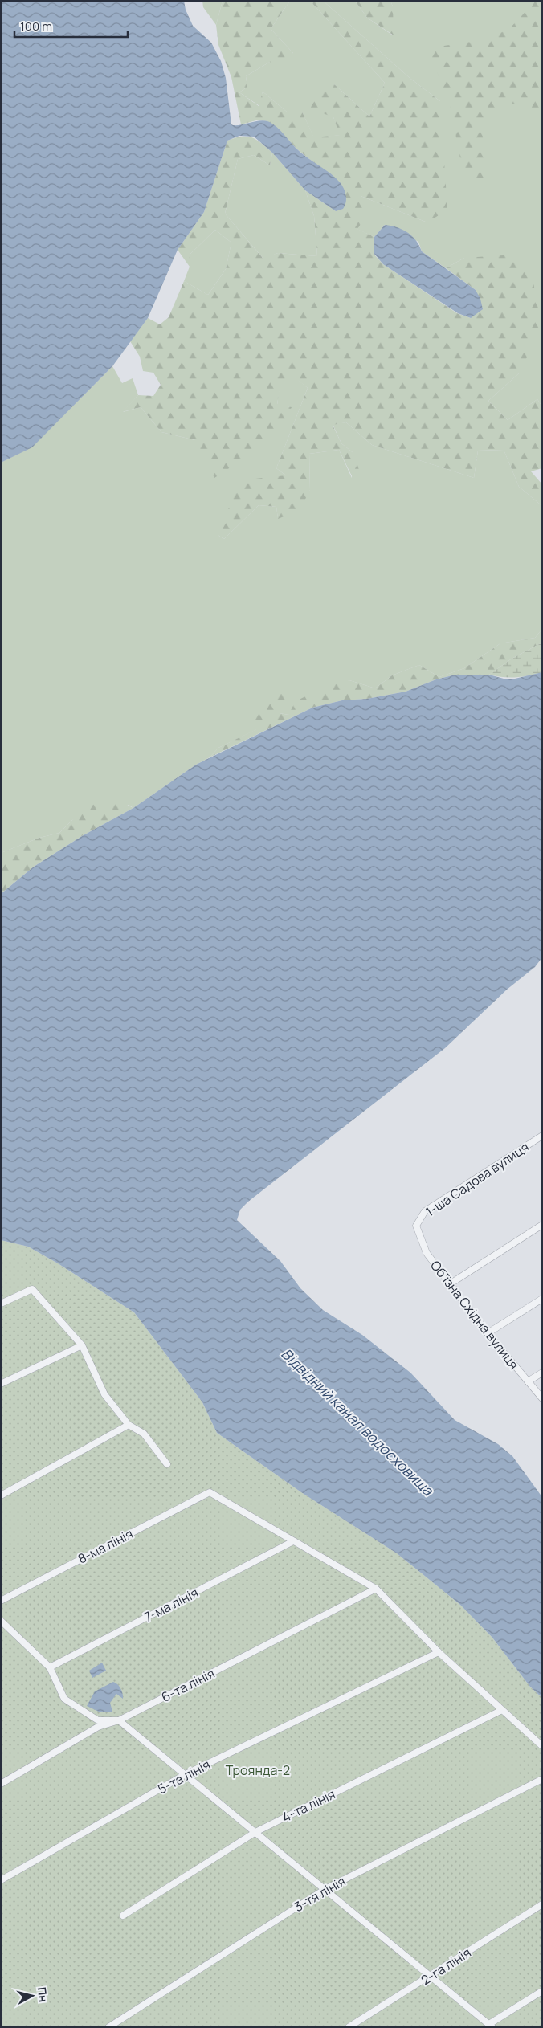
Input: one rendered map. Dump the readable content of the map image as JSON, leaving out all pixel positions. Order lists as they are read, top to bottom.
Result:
{
  "streets": {
    "street": [
      "1-ша Садова вулиця",
      "Обʼїзна Східна вулиця",
      "8-ма лінія",
      "7-ма лінія",
      "6-та лінія",
      "5-та лінія",
      "4-та лінія",
      "3-тя лінія",
      "2-га лінія"
    ]
  },
  "crossings": [
    ["1-ша Садова вулиця", "Обʼїзна Східна вулиця"],
    ["8-ма лінія", "7-ма лінія"]
  ],
  "water": ["Відвідний канал водосховища"],
  "parks": ["Троянда-2"],
  "scale_bar": "100 m",
  "north": "right"
}
